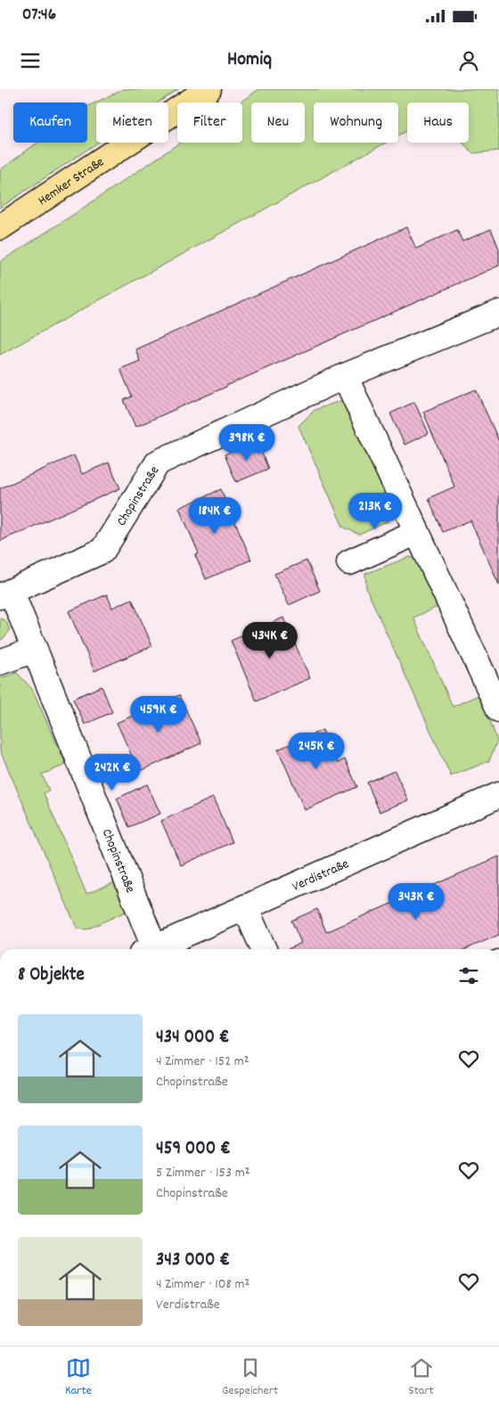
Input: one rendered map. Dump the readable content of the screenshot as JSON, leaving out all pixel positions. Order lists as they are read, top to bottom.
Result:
{
  "streets": {
    "main road": ["Hemker Straße"],
    "street": ["Chopinstraße", "Verdistraße"]
  },
  "page": {
    "status": "07:46",
    "header": "Homiq",
    "chip": [
      "Kaufen",
      "Mieten",
      "Filter",
      "Neu",
      "Wohnung",
      "Haus"
    ],
    "price": [
      "398K €",
      "213K €",
      "184K €",
      "434K €",
      "459K €",
      "245K €",
      "242K €",
      "343K €"
    ],
    "heading": "8 Objekte",
    "list": [
      {
        "name": "434 000 €",
        "note": "4 Zimmer · 152 m² · Chopinstraße"
      },
      {
        "name": "459 000 €",
        "note": "5 Zimmer · 153 m² · Chopinstraße"
      },
      {
        "name": "343 000 €",
        "note": "4 Zimmer · 108 m² · Verdistraße"
      }
    ],
    "tabs": ["Karte", "Gespeichert", "Start"]
  }
}
